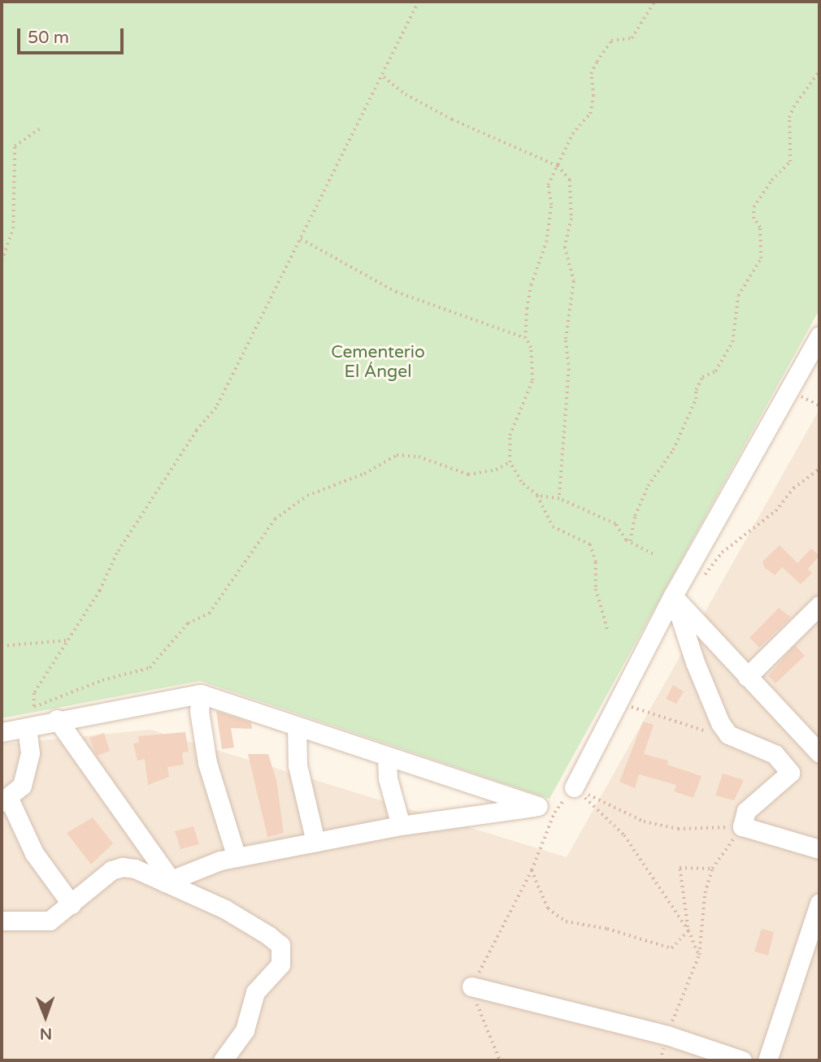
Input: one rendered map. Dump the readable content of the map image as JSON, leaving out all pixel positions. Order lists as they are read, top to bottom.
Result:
{
  "parks": ["Cementerio El Ángel"],
  "scale_bar": "50 m",
  "north": "bottom"
}
